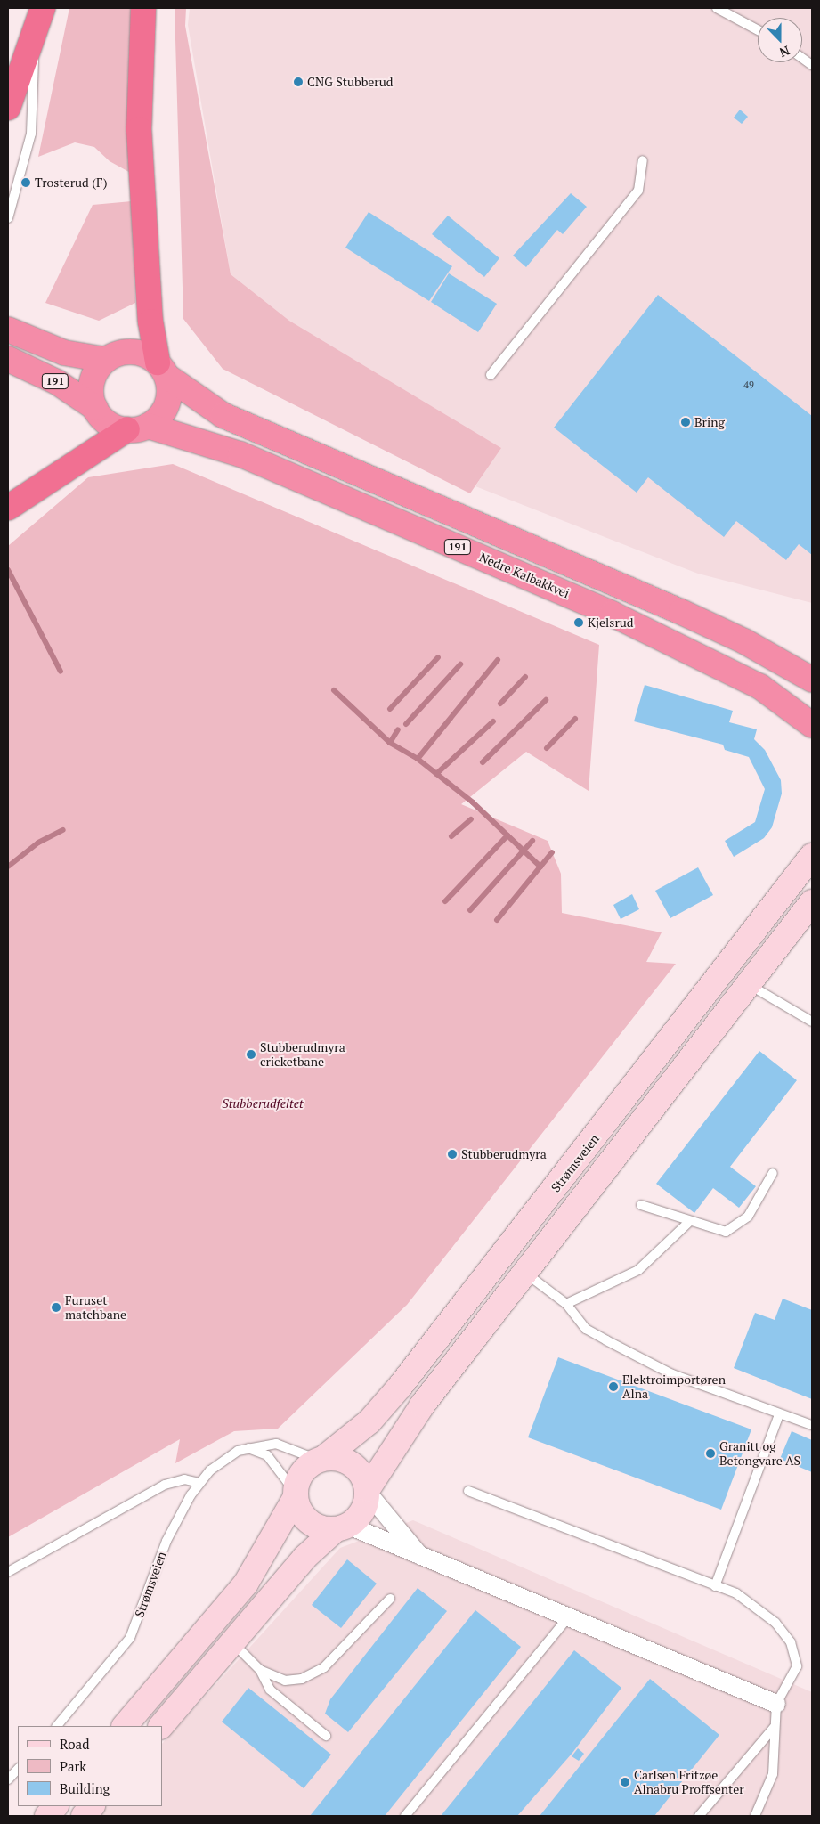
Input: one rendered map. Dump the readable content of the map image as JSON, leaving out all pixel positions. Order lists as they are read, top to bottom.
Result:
{
  "streets": {
    "highway": ["191", "Nedre Kalbakkvei"],
    "main road": ["Strømsveien"]
  },
  "crossings": [
    ["191", "Nedre Kalbakkvei"]
  ],
  "parks": ["Stubberudfeltet"],
  "places": [
    "CNG Stubberud",
    "Trosterud (F)",
    "Bring",
    "Kjelsrud",
    "Stubberudmyra cricketbane",
    "Stubberudmyra",
    "Furuset matchbane",
    "Elektroimportøren Alna",
    "Granitt og Betongvare AS",
    "Carlsen Fritzøe Alnabru Proffsenter"
  ],
  "house_numbers": ["49"],
  "legend": ["Road", "Park", "Building"],
  "north": "bottom"
}
